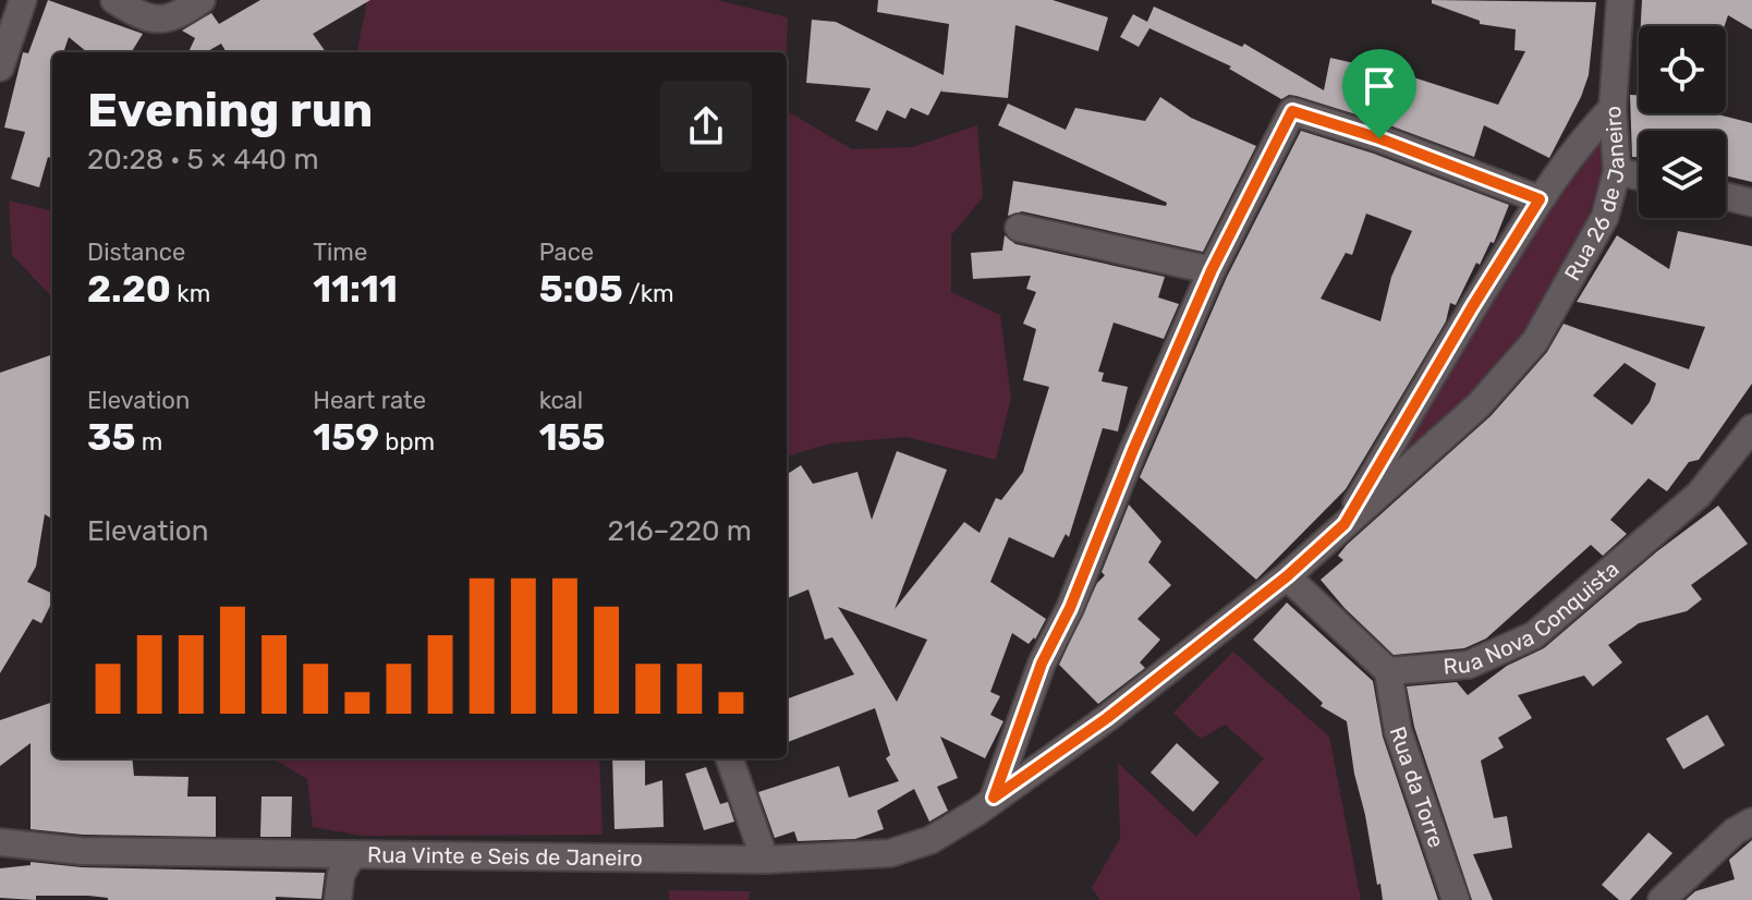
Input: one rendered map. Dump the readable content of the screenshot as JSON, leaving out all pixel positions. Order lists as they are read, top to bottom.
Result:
{
  "streets": {
    "street": [
      "Rua 26 de Janeiro",
      "Rua Nova Conquista",
      "Rua da Torre",
      "Rua Vinte e Seis de Janeiro"
    ]
  },
  "crossings": [
    ["Rua 26 de Janeiro", "Rua Vinte e Seis de Janeiro"],
    ["Rua Nova Conquista", "Rua da Torre"]
  ],
  "page": {
    "heading": ["Evening run", "20:28 · 5 × 440 m"],
    "stats": [
      ["Distance", "2.20 km"],
      ["Time", "11:11"],
      ["Pace", "5:05 /km"],
      ["Elevation", "35 m"],
      ["Heart rate", "159 bpm"],
      ["kcal", "155"]
    ],
    "chart": ["Elevation", "216–220 m"]
  }
}
